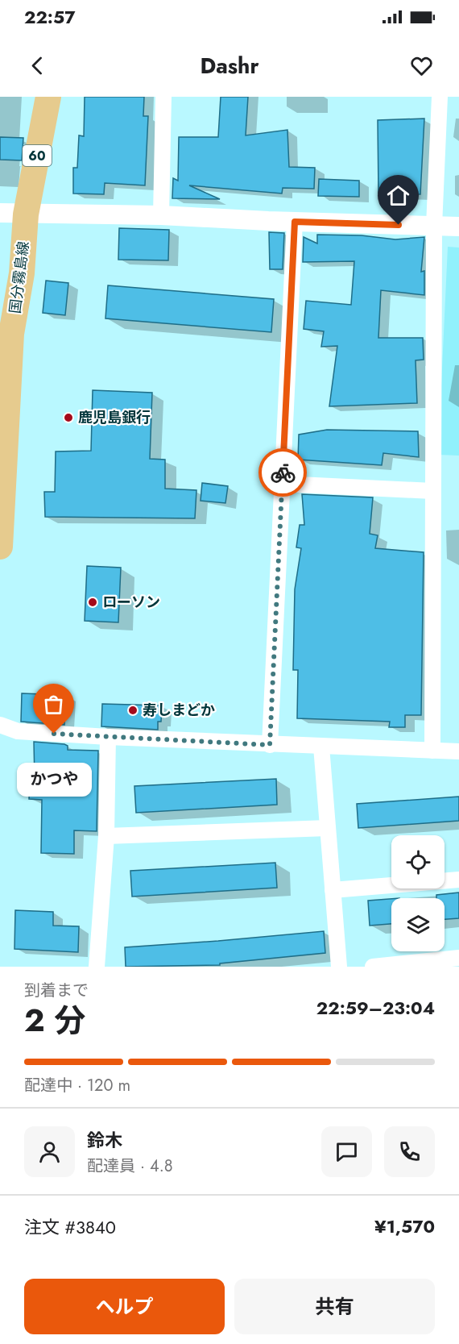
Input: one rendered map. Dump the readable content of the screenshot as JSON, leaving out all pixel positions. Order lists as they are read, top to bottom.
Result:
{
  "streets": {
    "main road": ["60", "国分霧島線"]
  },
  "places": [
    "鹿児島銀行",
    "ローソン",
    "寿しまどか",
    "かつや"
  ],
  "page": {
    "status": "22:57",
    "header": "Dashr",
    "bubble": "かつや",
    "heading": ["2 分", "到着まで", "22:59–23:04"],
    "panel": [
      "鈴木",
      "配達員 · 4.8",
      "注文 #3840",
      "¥1,570"
    ],
    "bar": "配達中 · 120 m",
    "buttons": ["ヘルプ", "共有"]
  }
}
